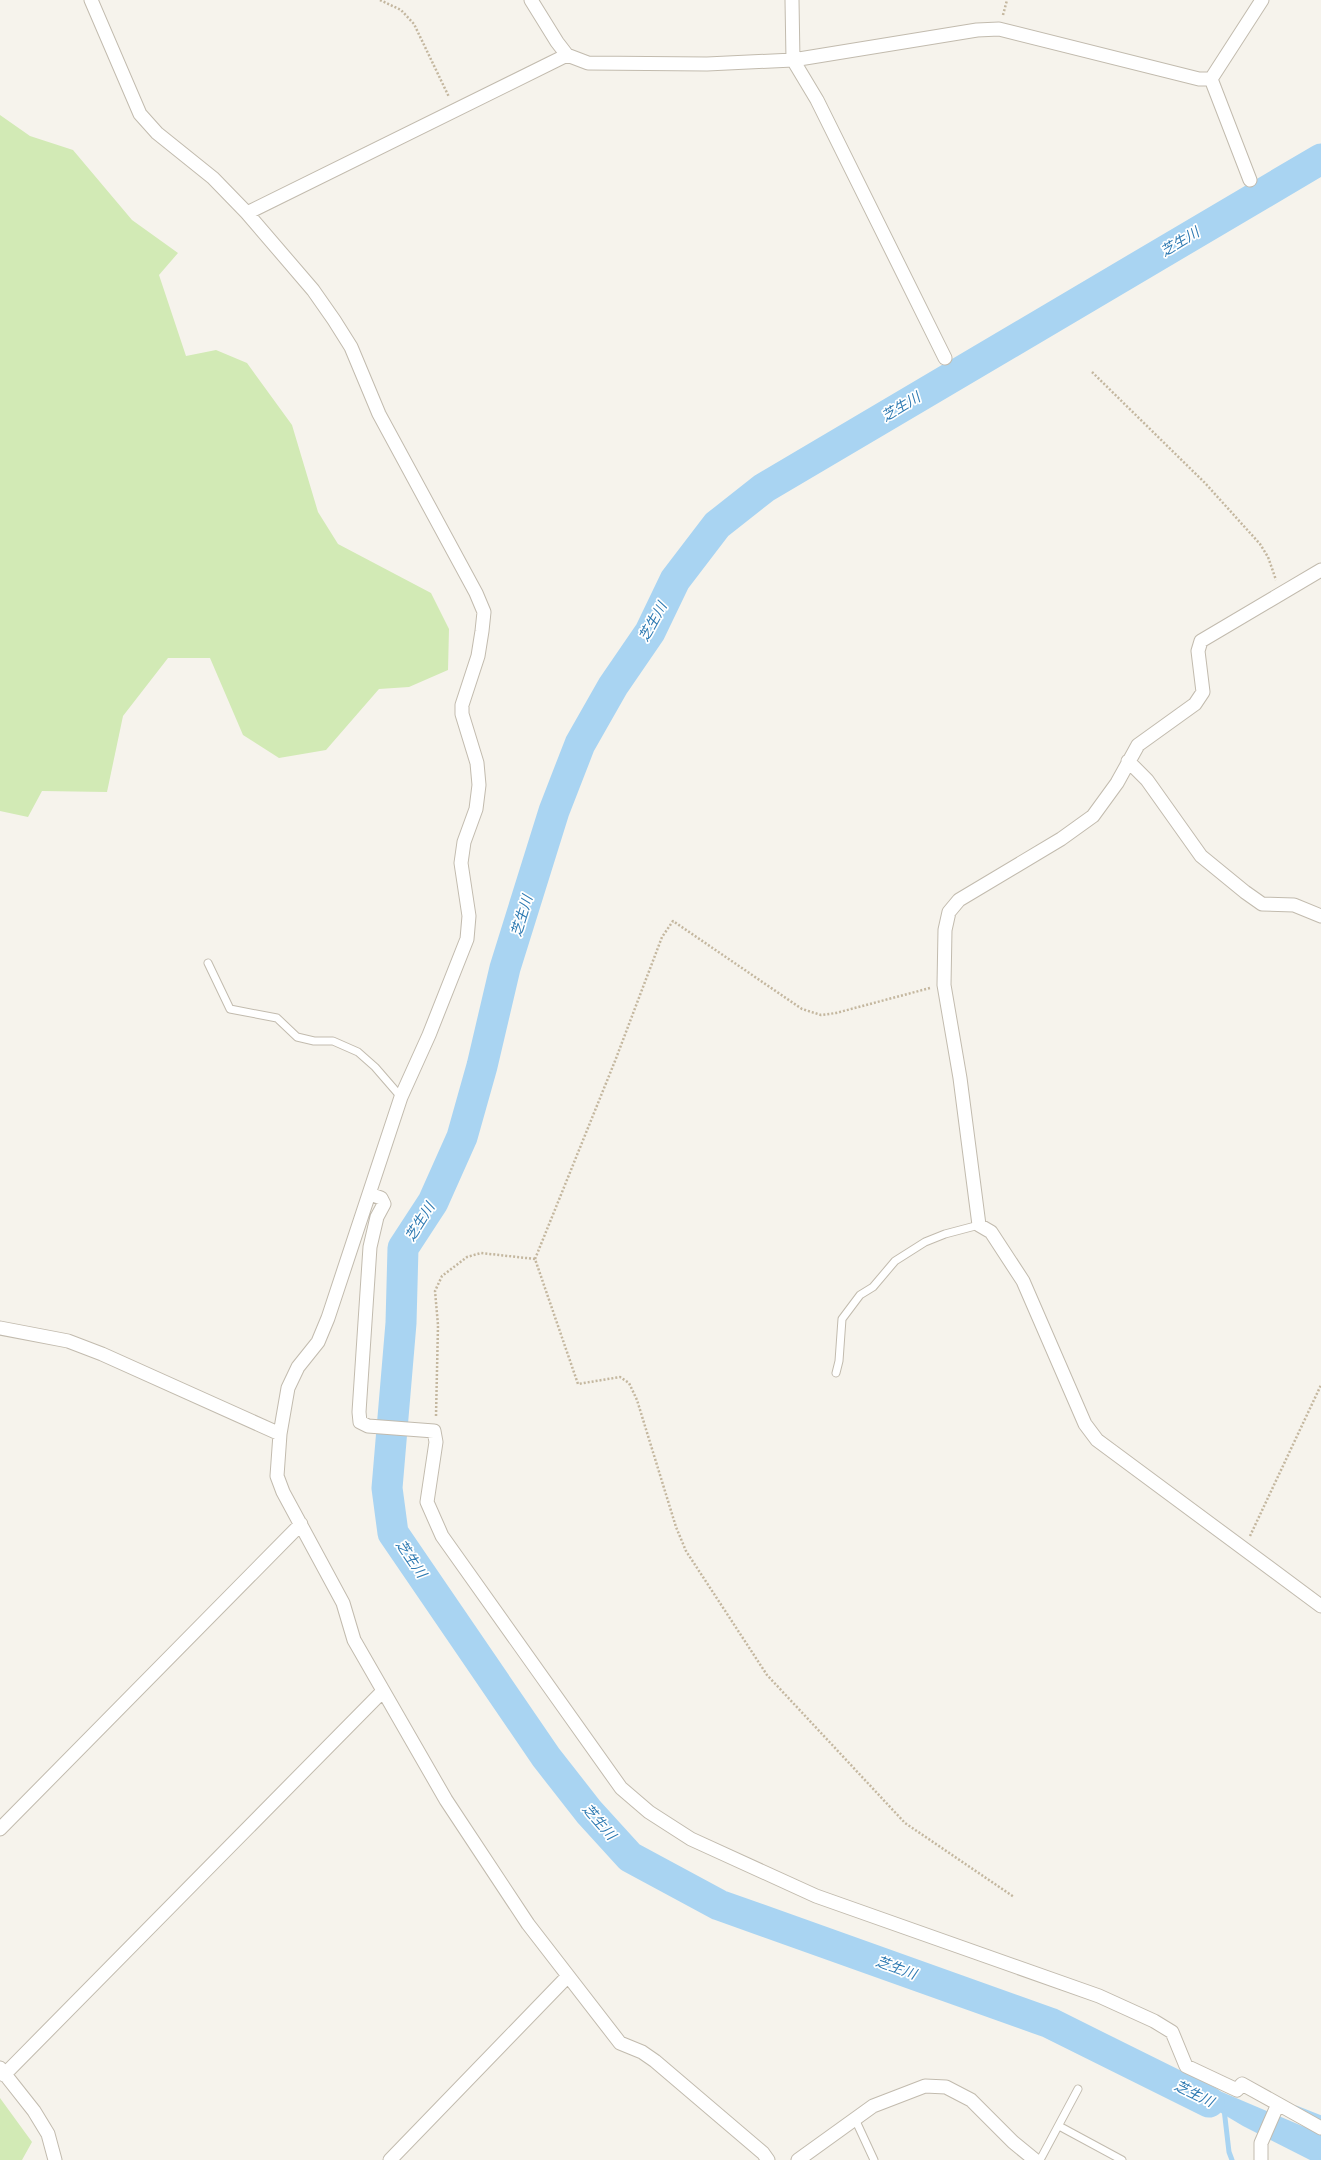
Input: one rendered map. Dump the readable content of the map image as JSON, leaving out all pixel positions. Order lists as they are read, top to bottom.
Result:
{
  "water": ["芝生川"]
}
